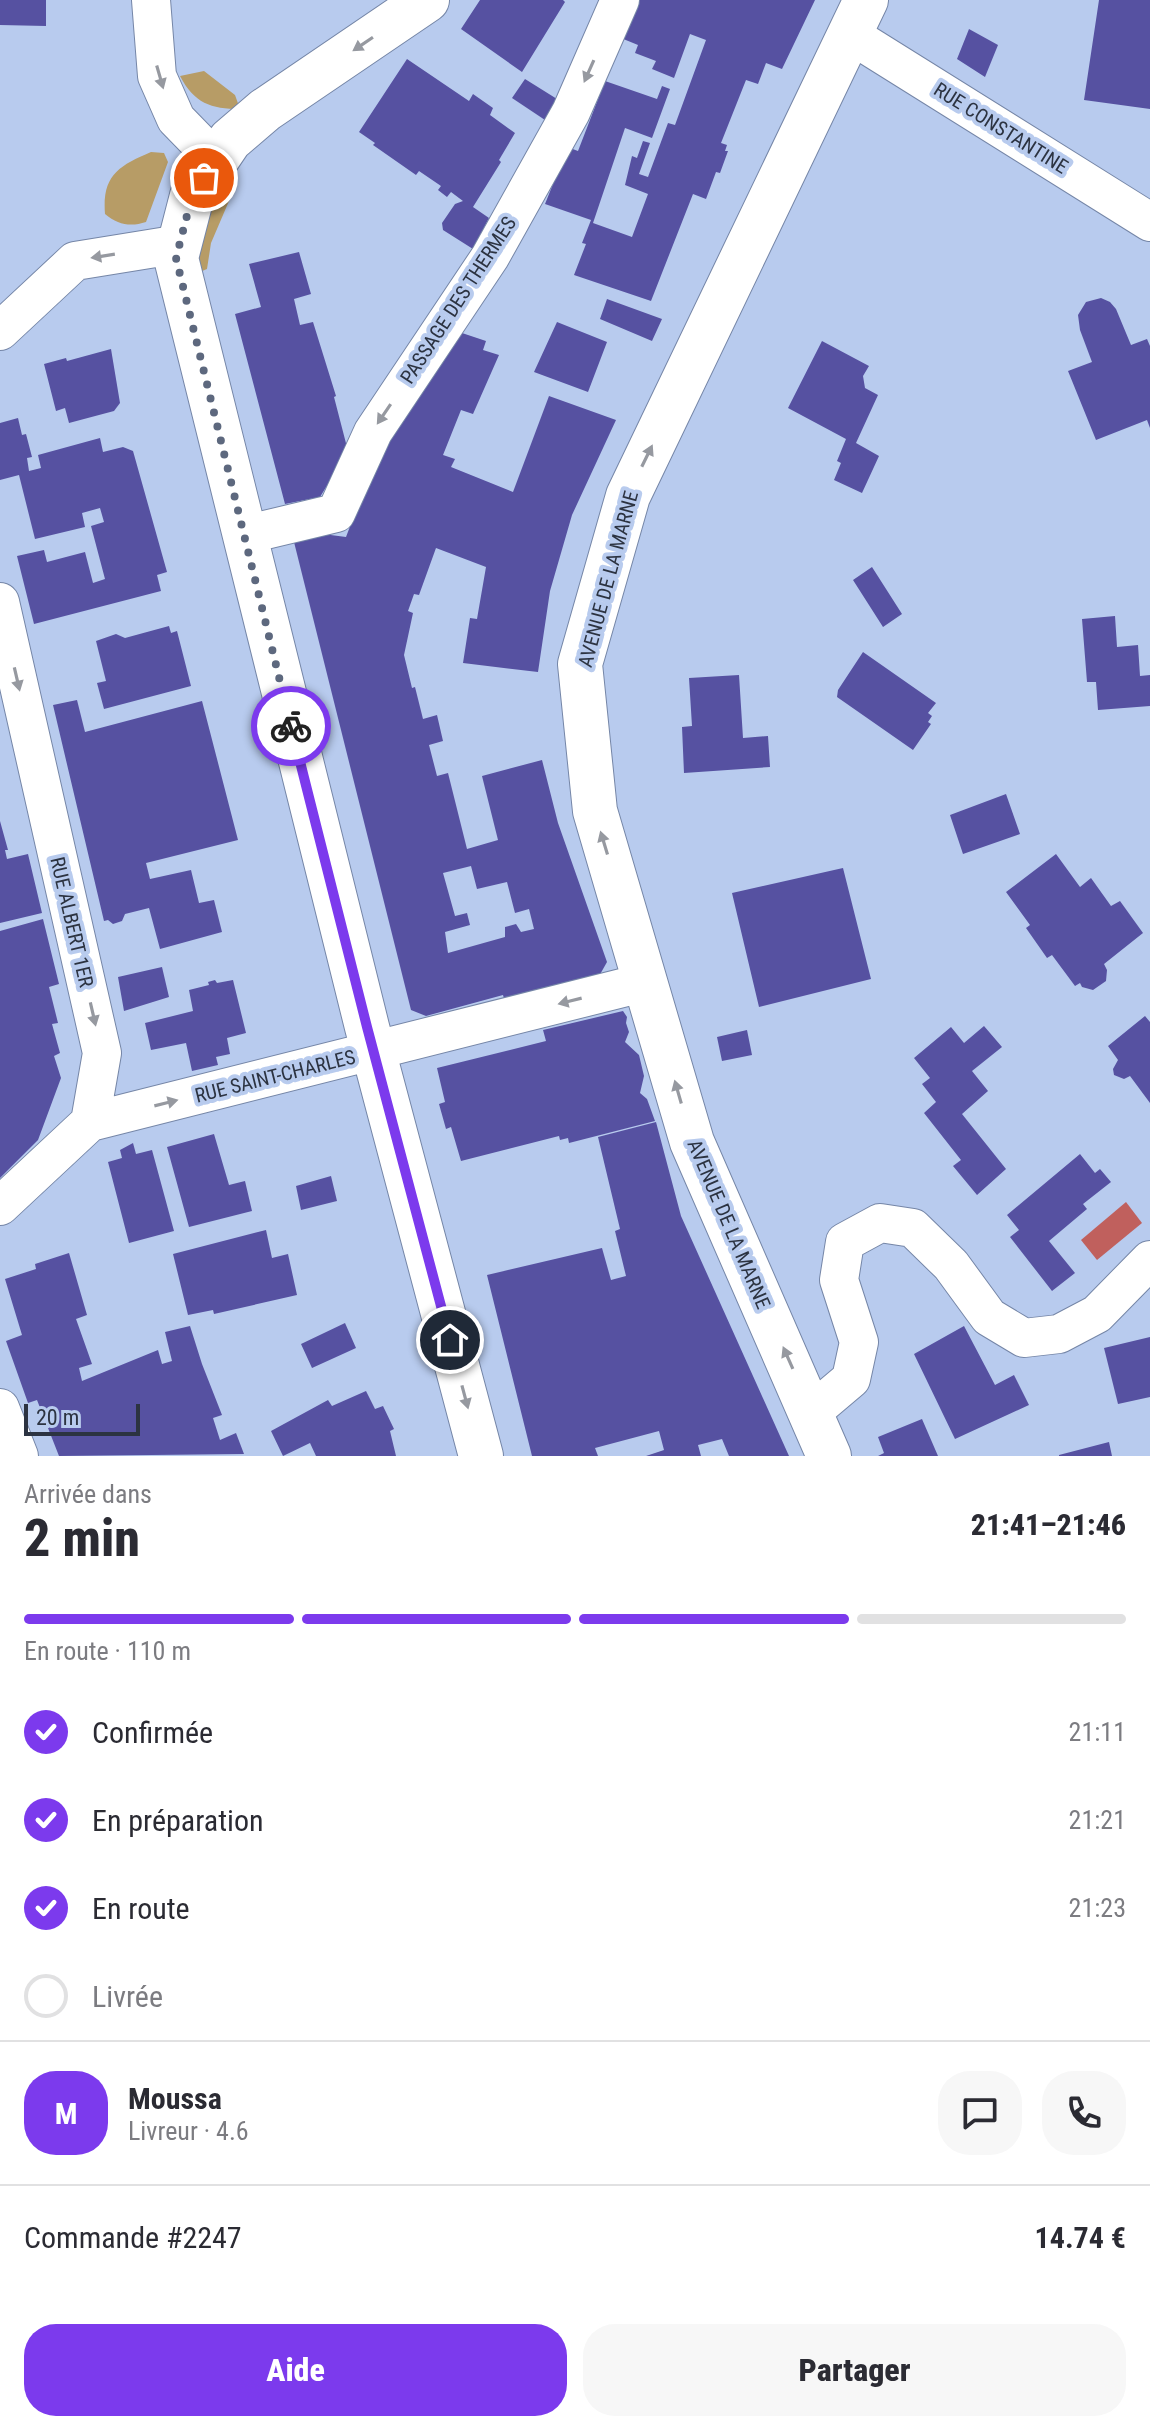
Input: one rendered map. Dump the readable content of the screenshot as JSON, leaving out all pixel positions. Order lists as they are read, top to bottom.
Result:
{
  "streets": {
    "main road": ["AVENUE DE LA MARNE"],
    "street": [
      "RUE CONSTANTINE",
      "PASSAGE DES THERMES",
      "RUE ALBERT 1ER",
      "RUE SAINT-CHARLES"
    ]
  },
  "crossings": [
    ["RUE CONSTANTINE", "AVENUE DE LA MARNE"],
    ["AVENUE DE LA MARNE", "RUE SAINT-CHARLES"],
    ["RUE ALBERT 1ER", "RUE SAINT-CHARLES"]
  ],
  "one_way": ["PASSAGE DES THERMES", "RUE ALBERT 1ER"],
  "scale_bar": "20 m",
  "page": {
    "scale": "20 m",
    "heading": ["2 min", "Arrivée dans", "21:41–21:46"],
    "panel": [
      "Moussa",
      "Livreur · 4.6",
      "Commande #2247",
      "14.74 €"
    ],
    "bar": "En route · 110 m",
    "list": [
      ["Confirmée", "21:11"],
      ["En préparation", "21:21"],
      ["En route", "21:23"],
      "Livrée"
    ],
    "round": "M",
    "buttons": ["Aide", "Partager"]
  }
}
